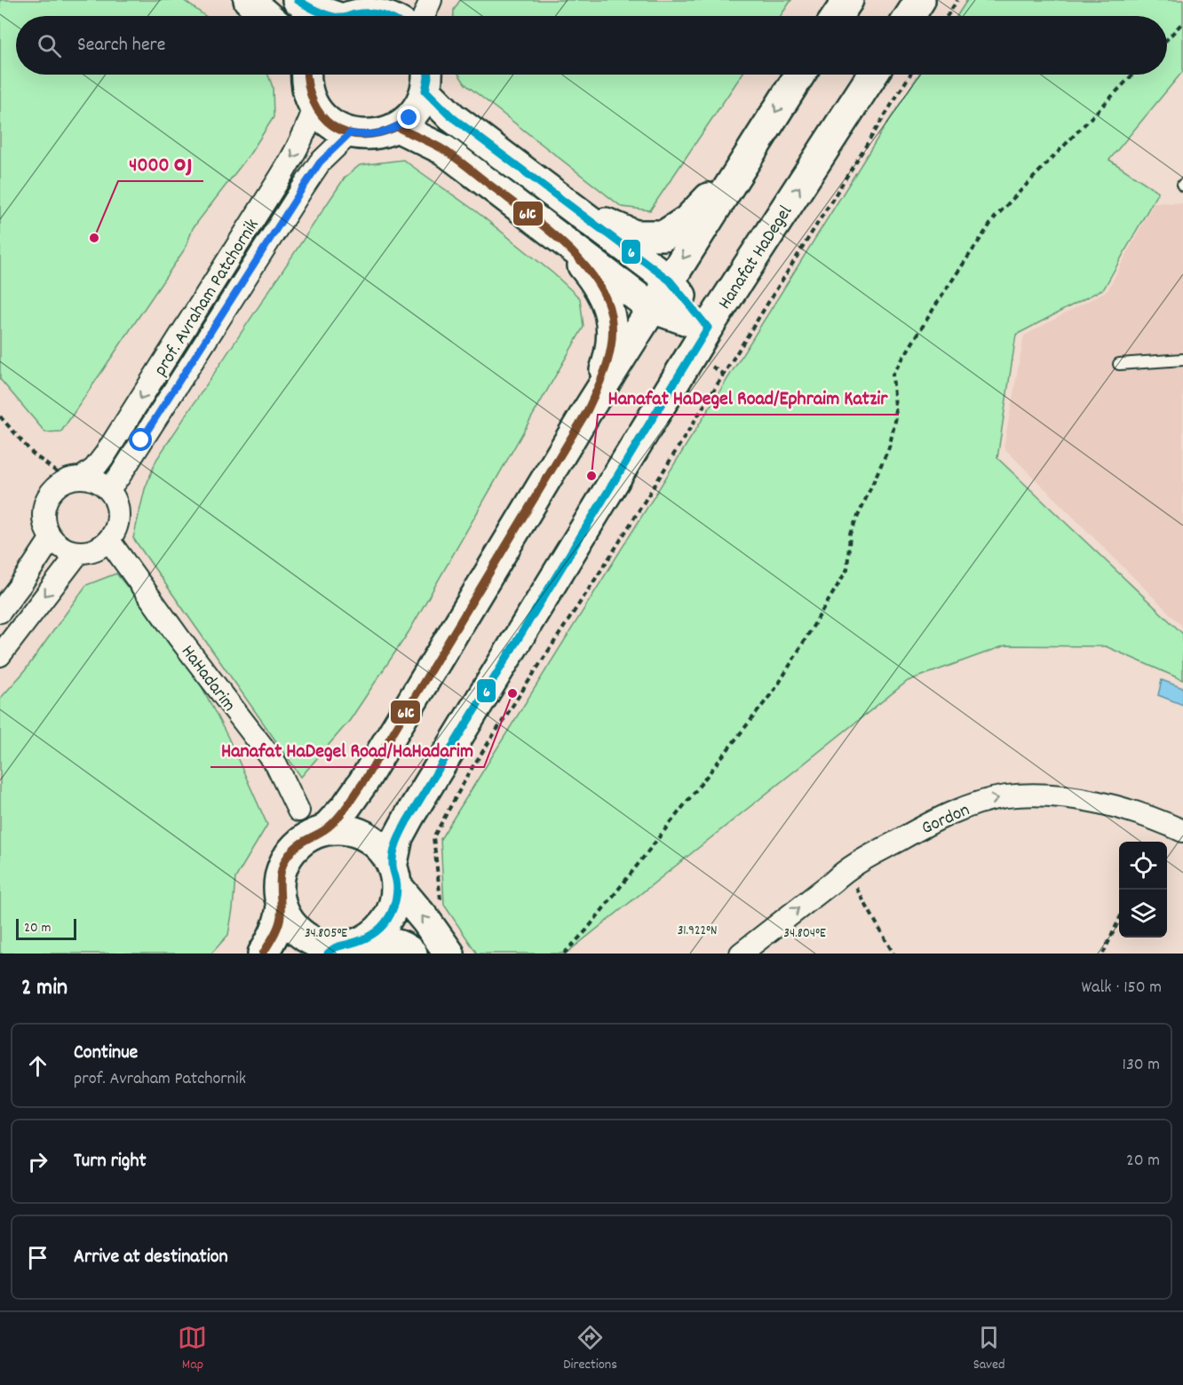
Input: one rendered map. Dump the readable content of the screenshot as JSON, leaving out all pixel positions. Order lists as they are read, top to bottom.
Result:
{
  "streets": {
    "main road": ["Hanafat HaDegel"],
    "street": ["prof. Avraham Patchornik", "HaHadarim", "Gordon"]
  },
  "one_way": ["Gordon"],
  "places": ["נס 4000", "Hanafat HaDegel Road/Ephraim Katzir", "Hanafat HaDegel Road/HaHadarim"],
  "lines": ["transit line 6", "transit line 6א"],
  "scale_bar": "20 m",
  "page": {
    "search": "Search here",
    "scale": "20 m",
    "heading": ["2 min", "Walk · 150 m"],
    "list": [
      ["Continue", "prof. Avraham Patchornik", "130 m"],
      ["Turn right", "20 m"],
      "Arrive at destination"
    ],
    "nav": ["Map", "Directions", "Saved"]
  },
  "coordinates": ["31.922°N", "34.805°E", "34.804°E"]
}
